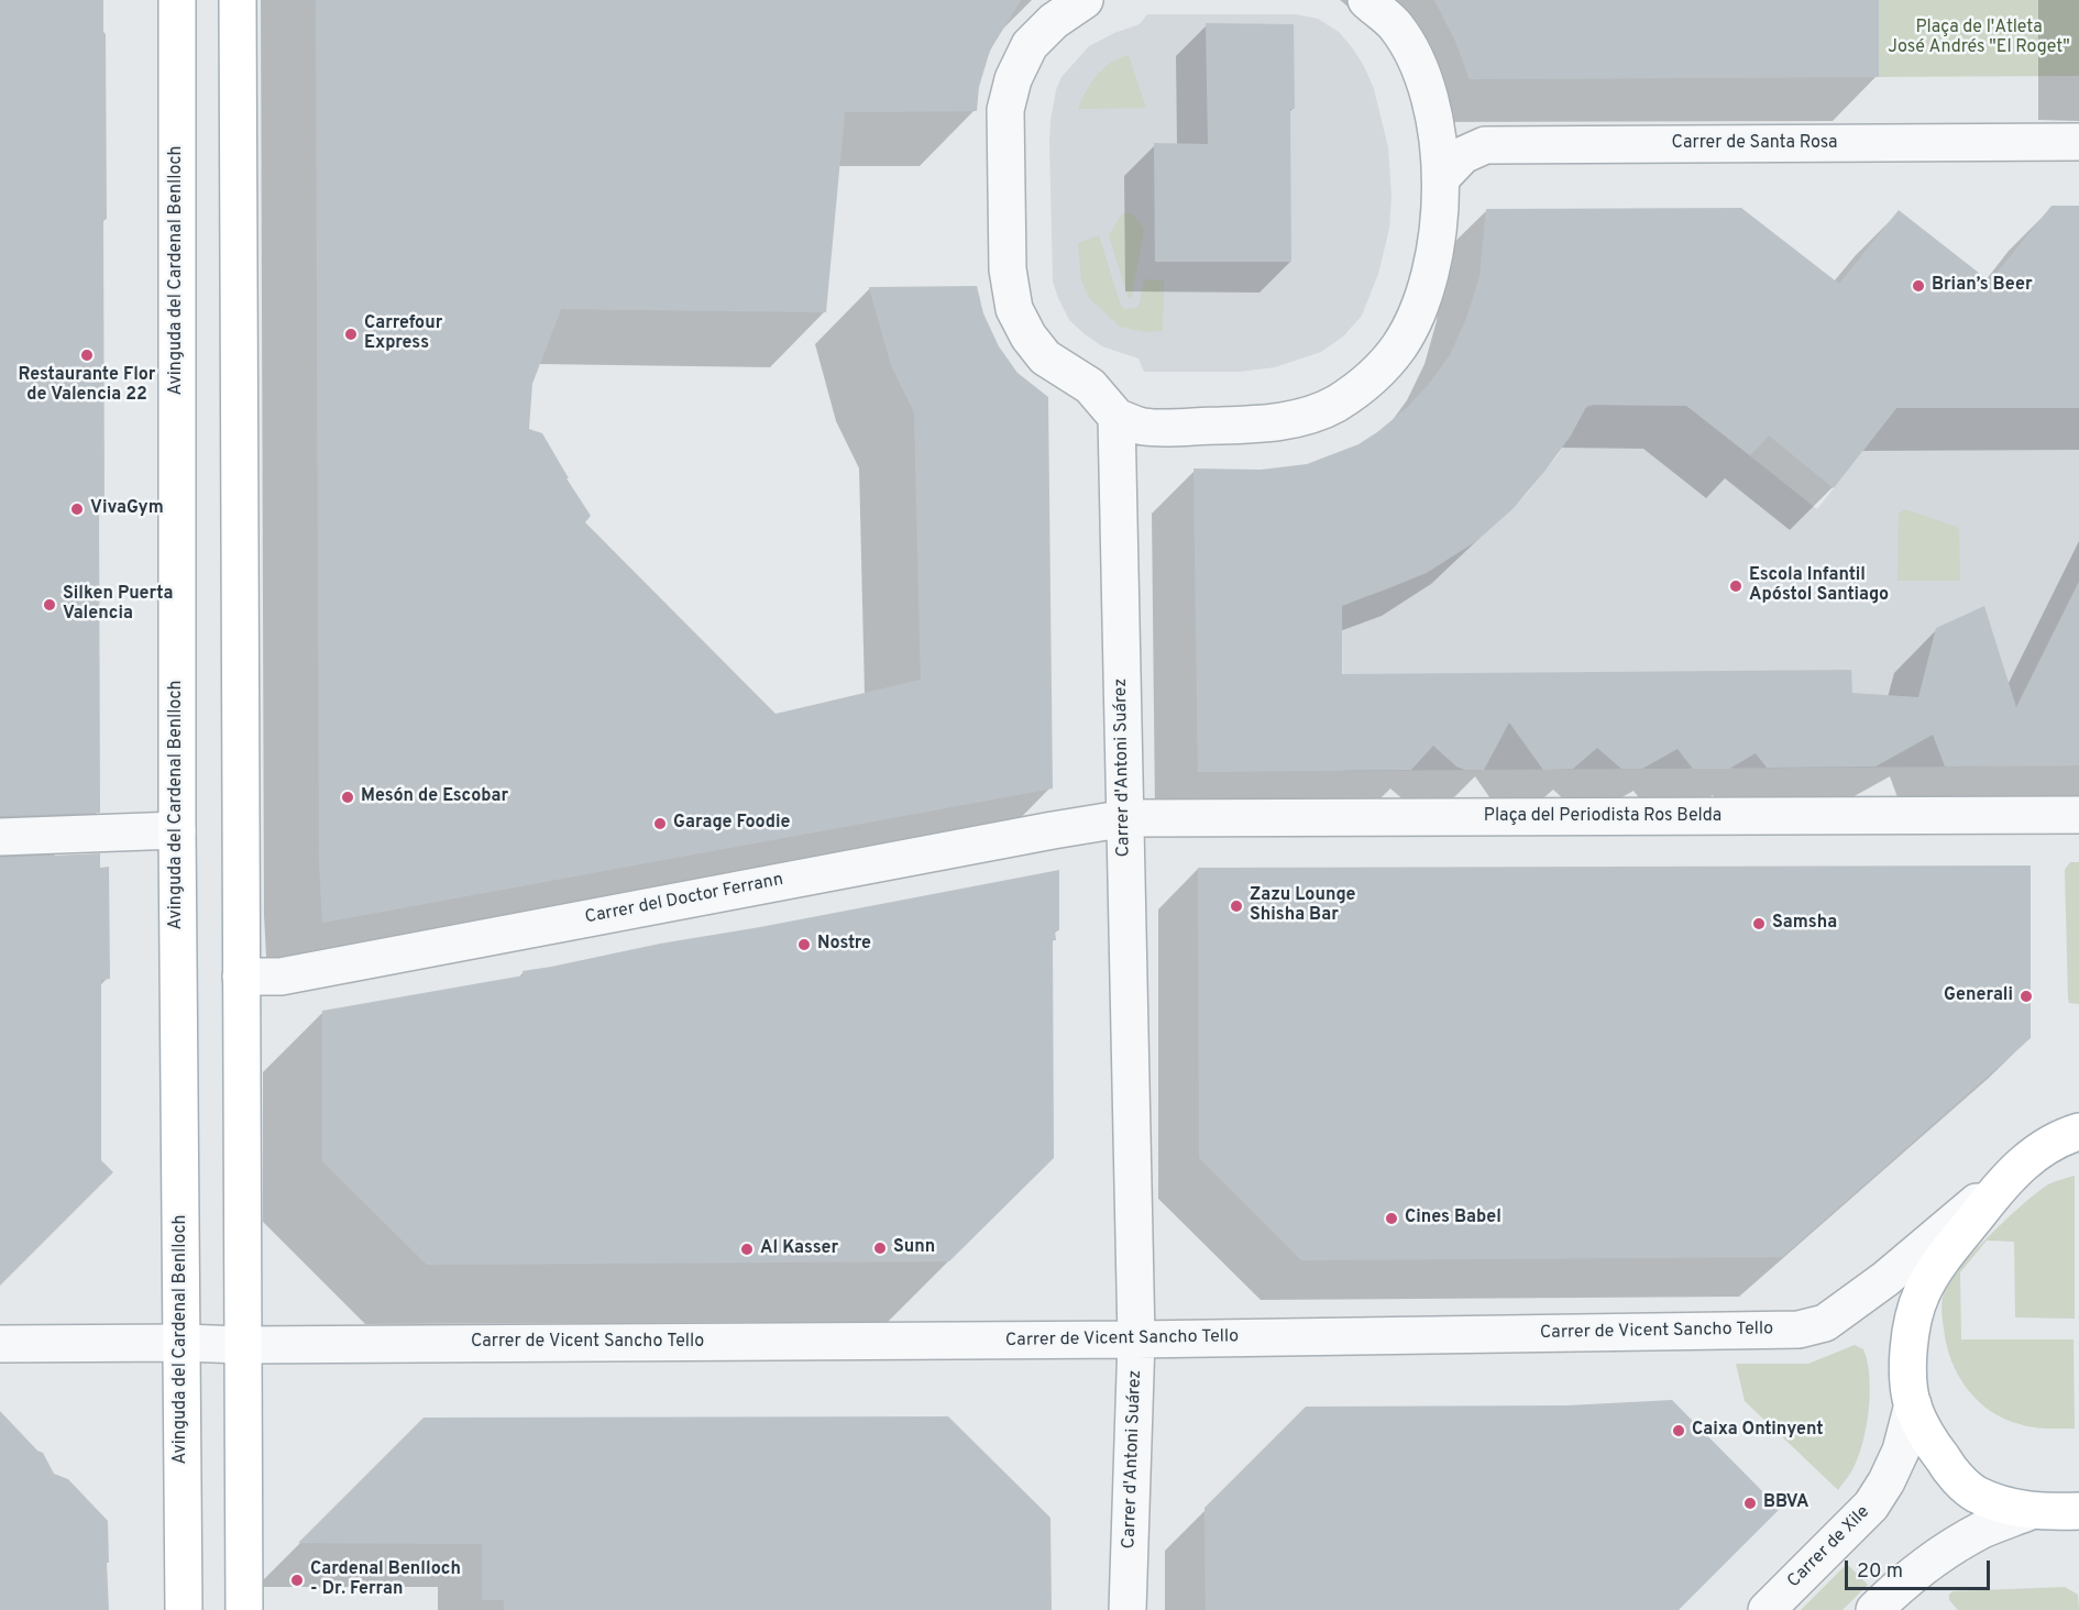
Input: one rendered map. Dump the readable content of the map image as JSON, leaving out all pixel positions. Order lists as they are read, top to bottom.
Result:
{
  "streets": {
    "main road": ["Avinguda del Cardenal Benlloch"],
    "street": [
      "Carrer de Santa Rosa",
      "Carrer d'Antoni Suárez",
      "Plaça del Periodista Ros Belda",
      "Carrer del Doctor Ferrann",
      "Carrer de Vicent Sancho Tello",
      "Carrer de Xile"
    ]
  },
  "crossings": [
    ["Avinguda del Cardenal Benlloch", "Carrer de Vicent Sancho Tello"],
    ["Carrer d'Antoni Suárez", "Plaça del Periodista Ros Belda"],
    ["Carrer d'Antoni Suárez", "Carrer del Doctor Ferrann"],
    ["Carrer d'Antoni Suárez", "Carrer de Vicent Sancho Tello"],
    ["Plaça del Periodista Ros Belda", "Carrer del Doctor Ferrann"]
  ],
  "parks": ["Plaça de l'Atleta José Andrés \"El Roget\""],
  "places": [
    "Brian’s Beer",
    "Carrefour Express",
    "Restaurante Flor de Valencia 22",
    "VivaGym",
    "Escola Infantil Apóstol Santiago",
    "Silken Puerta Valencia",
    "Mesón de Escobar",
    "Garage Foodie",
    "Zazu Lounge Shisha Bar",
    "Samsha",
    "Nostre",
    "Generali",
    "Cines Babel",
    "Sunn",
    "Al Kasser",
    "Caixa Ontinyent",
    "BBVA",
    "Cardenal Benlloch - Dr. Ferran"
  ],
  "scale_bar": "20 m"
}
